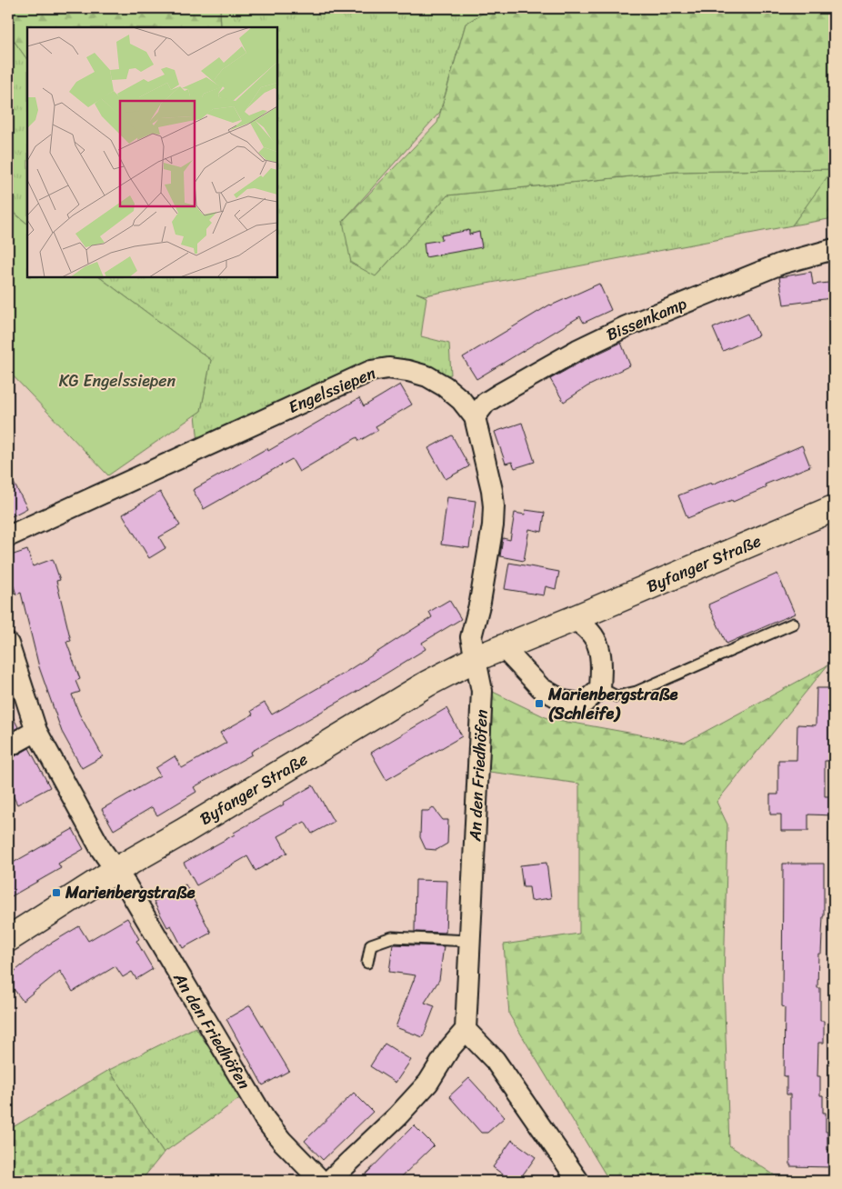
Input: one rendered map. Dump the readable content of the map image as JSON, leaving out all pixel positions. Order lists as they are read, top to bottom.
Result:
{
  "streets": {
    "street": [
      "Bissenkamp",
      "Engelssiepen",
      "Byfanger Straße",
      "An den Friedhöfen"
    ]
  },
  "crossings": [
    ["Bissenkamp", "Engelssiepen"],
    ["Engelssiepen", "Byfanger Straße"],
    ["Engelssiepen", "An den Friedhöfen"],
    ["Byfanger Straße", "An den Friedhöfen"]
  ],
  "parks": ["KG Engelssiepen"],
  "places": {
    "transit": ["Marienbergstraße (Schleife)", "Marienbergstraße"]
  }
}
